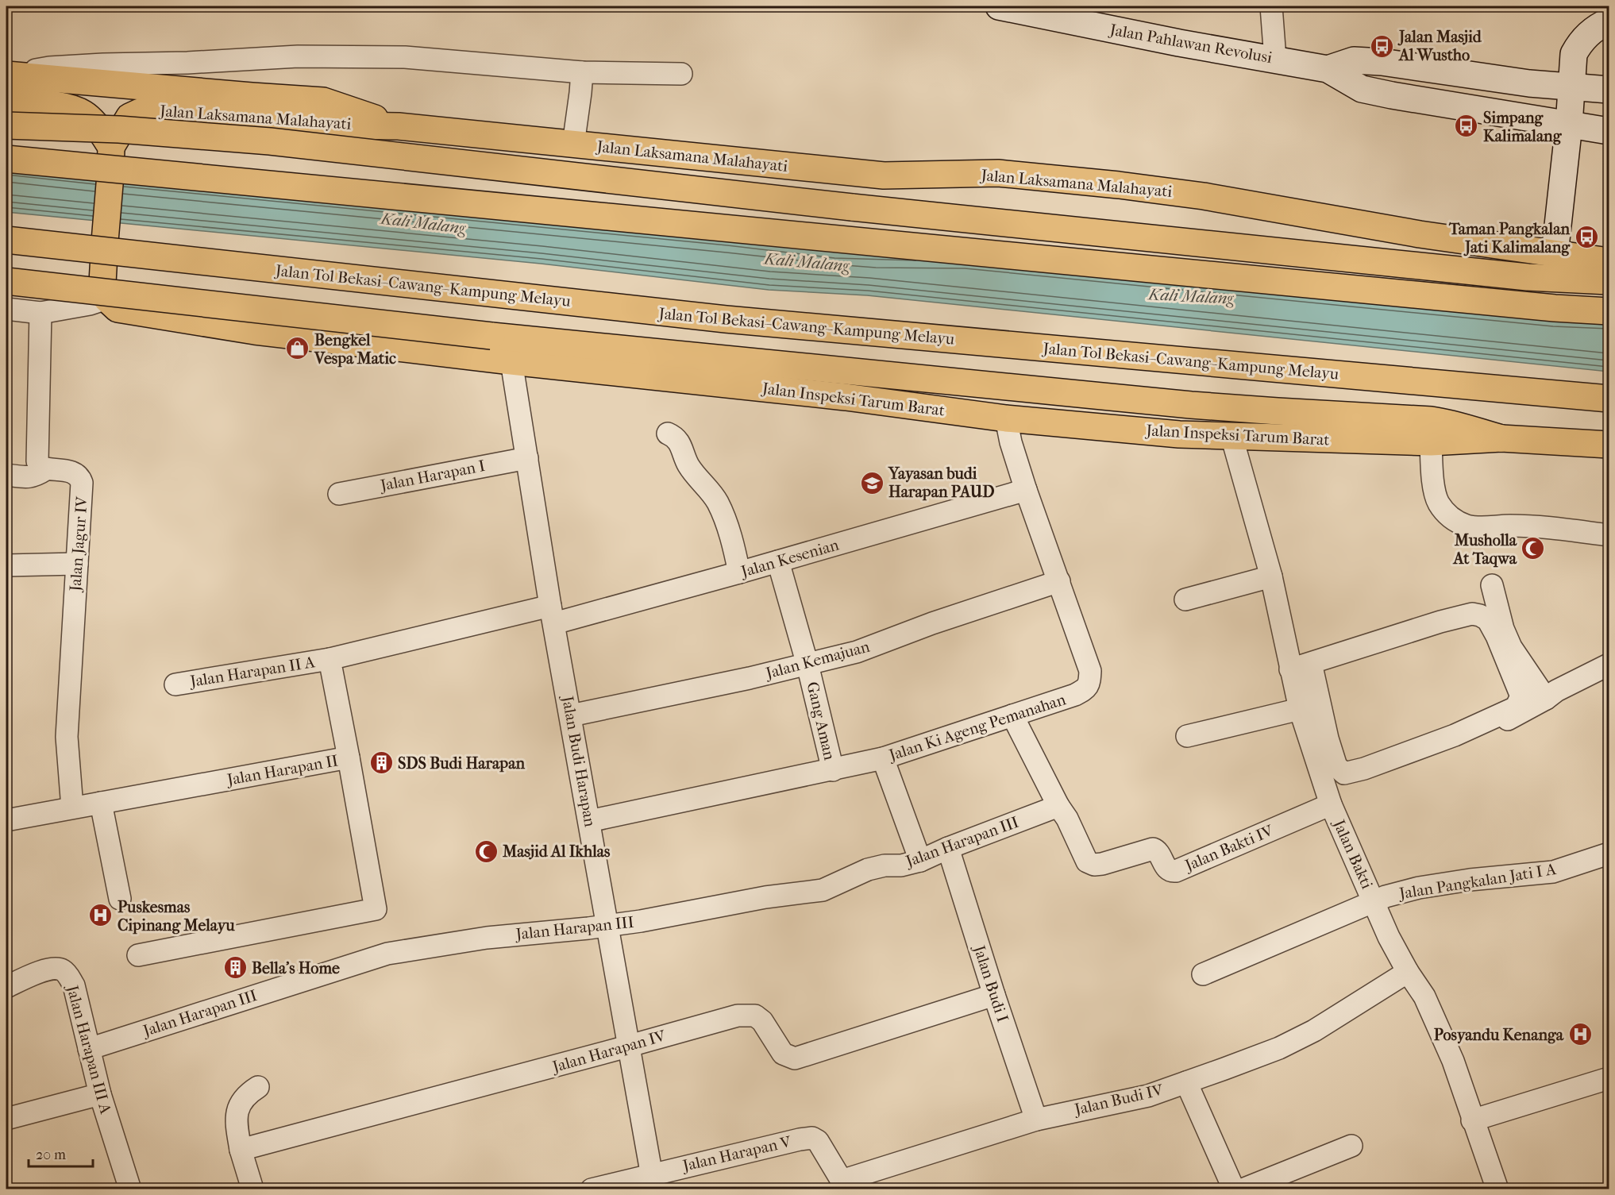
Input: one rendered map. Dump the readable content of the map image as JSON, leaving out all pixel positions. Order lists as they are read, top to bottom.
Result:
{
  "streets": {
    "main road": [
      "Jalan Pahlawan Revolusi",
      "Jalan Laksamana Malahayati",
      "Jalan Tol Bekasi–Cawang–Kampung Melayu",
      "Jalan Inspeksi Tarum Barat"
    ],
    "street": [
      "Jalan Harapan I",
      "Jalan Jagur IV",
      "Jalan Kesenian",
      "Jalan Kemajuan",
      "Jalan Harapan II A",
      "Gang Aman",
      "Jalan Ki Ageng Pemanahan",
      "Jalan Budi Harapan",
      "Jalan Harapan II",
      "Jalan Harapan III",
      "Jalan Bakti IV",
      "Jalan Bakti",
      "Jalan Pangkalan Jati I A",
      "Jalan Budi I",
      "Jalan Harapan III A",
      "Jalan Harapan IV",
      "Jalan Budi IV",
      "Jalan Harapan V"
    ]
  },
  "crossings": [
    ["Jalan Inspeksi Tarum Barat", "Jalan Ki Ageng Pemanahan"],
    ["Jalan Inspeksi Tarum Barat", "Jalan Budi Harapan"],
    ["Jalan Inspeksi Tarum Barat", "Jalan Bakti"],
    ["Jalan Harapan I", "Jalan Budi Harapan"],
    ["Jalan Jagur IV", "Jalan Harapan II"],
    ["Jalan Kesenian", "Gang Aman"],
    ["Jalan Kesenian", "Jalan Ki Ageng Pemanahan"],
    ["Jalan Kesenian", "Jalan Budi Harapan"],
    ["Jalan Kemajuan", "Gang Aman"],
    ["Jalan Kemajuan", "Jalan Ki Ageng Pemanahan"],
    ["Jalan Kemajuan", "Jalan Budi Harapan"],
    ["Jalan Harapan II A", "Jalan Harapan II"],
    ["Gang Aman", "Jalan Ki Ageng Pemanahan"],
    ["Jalan Ki Ageng Pemanahan", "Jalan Budi Harapan"],
    ["Jalan Budi Harapan", "Jalan Harapan III"],
    ["Jalan Budi Harapan", "Jalan Harapan IV"],
    ["Jalan Budi Harapan", "Jalan Harapan V"],
    ["Jalan Harapan III", "Jalan Bakti IV"],
    ["Jalan Harapan III", "Jalan Budi I"],
    ["Jalan Harapan III", "Jalan Harapan III A"],
    ["Jalan Bakti IV", "Jalan Bakti"],
    ["Jalan Bakti", "Jalan Pangkalan Jati I A"],
    ["Jalan Bakti", "Jalan Budi IV"],
    ["Jalan Budi I", "Jalan Harapan IV"],
    ["Jalan Budi I", "Jalan Budi IV"],
    ["Jalan Budi IV", "Jalan Harapan V"]
  ],
  "water": ["Kali Malang"],
  "places": {
    "bus stop": ["Jalan Masjid Al Wustho", "Simpang Kalimalang", "Taman Pangkalan Jati Kalimalang"],
    "shop": ["Bengkel Vespa Matic"],
    "school or university": ["Yayasan budi Harapan PAUD"],
    "mosque": ["Musholla At Taqwa", "Masjid Al Ikhlas"],
    "building": ["SDS Budi Harapan", "Bella's Home"],
    "hospital": ["Puskesmas Cipinang Melayu", "Posyandu Kenanga"]
  },
  "scale_bar": "20 m"
}
